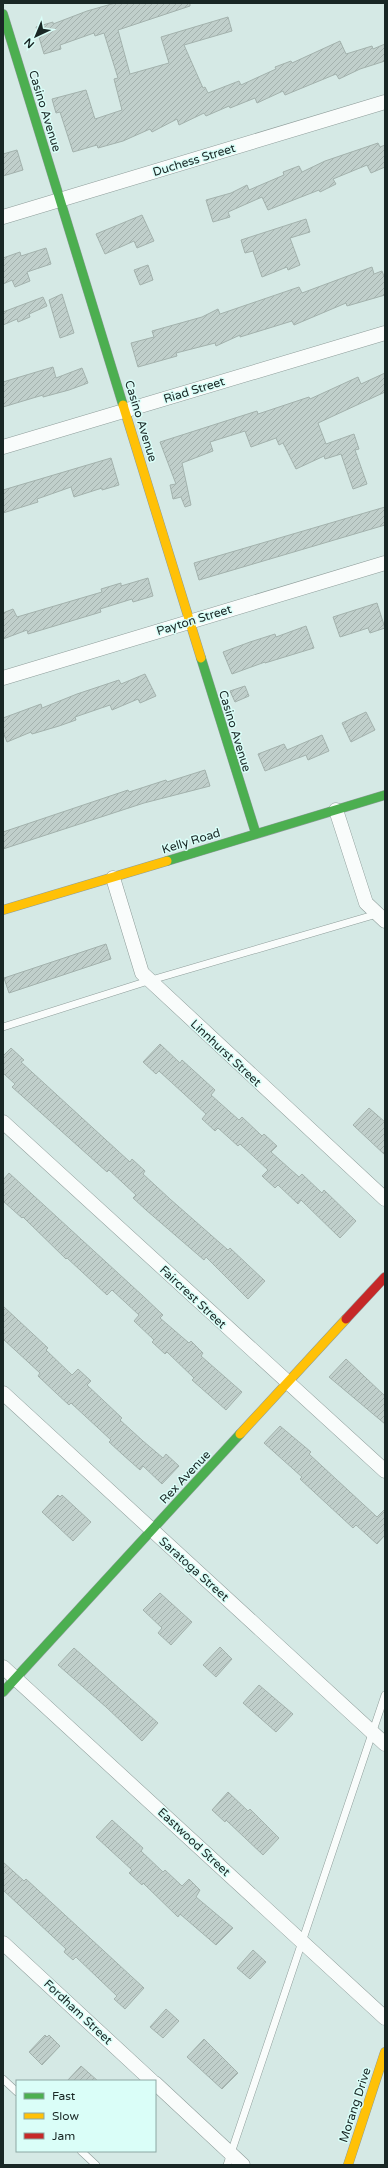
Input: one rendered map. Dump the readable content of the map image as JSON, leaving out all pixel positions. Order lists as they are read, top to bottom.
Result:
{
  "streets": {
    "street": [
      "Casino Avenue",
      "Duchess Street",
      "Riad Street",
      "Payton Street",
      "Kelly Road",
      "Linnhurst Street",
      "Faircrest Street",
      "Rex Avenue",
      "Saratoga Street",
      "Eastwood Street",
      "Fordham Street",
      "Morang Drive"
    ]
  },
  "crossings": [
    ["Casino Avenue", "Duchess Street"],
    ["Casino Avenue", "Riad Street"],
    ["Casino Avenue", "Payton Street"],
    ["Casino Avenue", "Kelly Road"],
    ["Kelly Road", "Linnhurst Street"],
    ["Faircrest Street", "Rex Avenue"],
    ["Rex Avenue", "Saratoga Street"],
    ["Rex Avenue", "Eastwood Street"]
  ],
  "legend": ["Fast", "Slow", "Jam"],
  "north": "bottom left"
}
